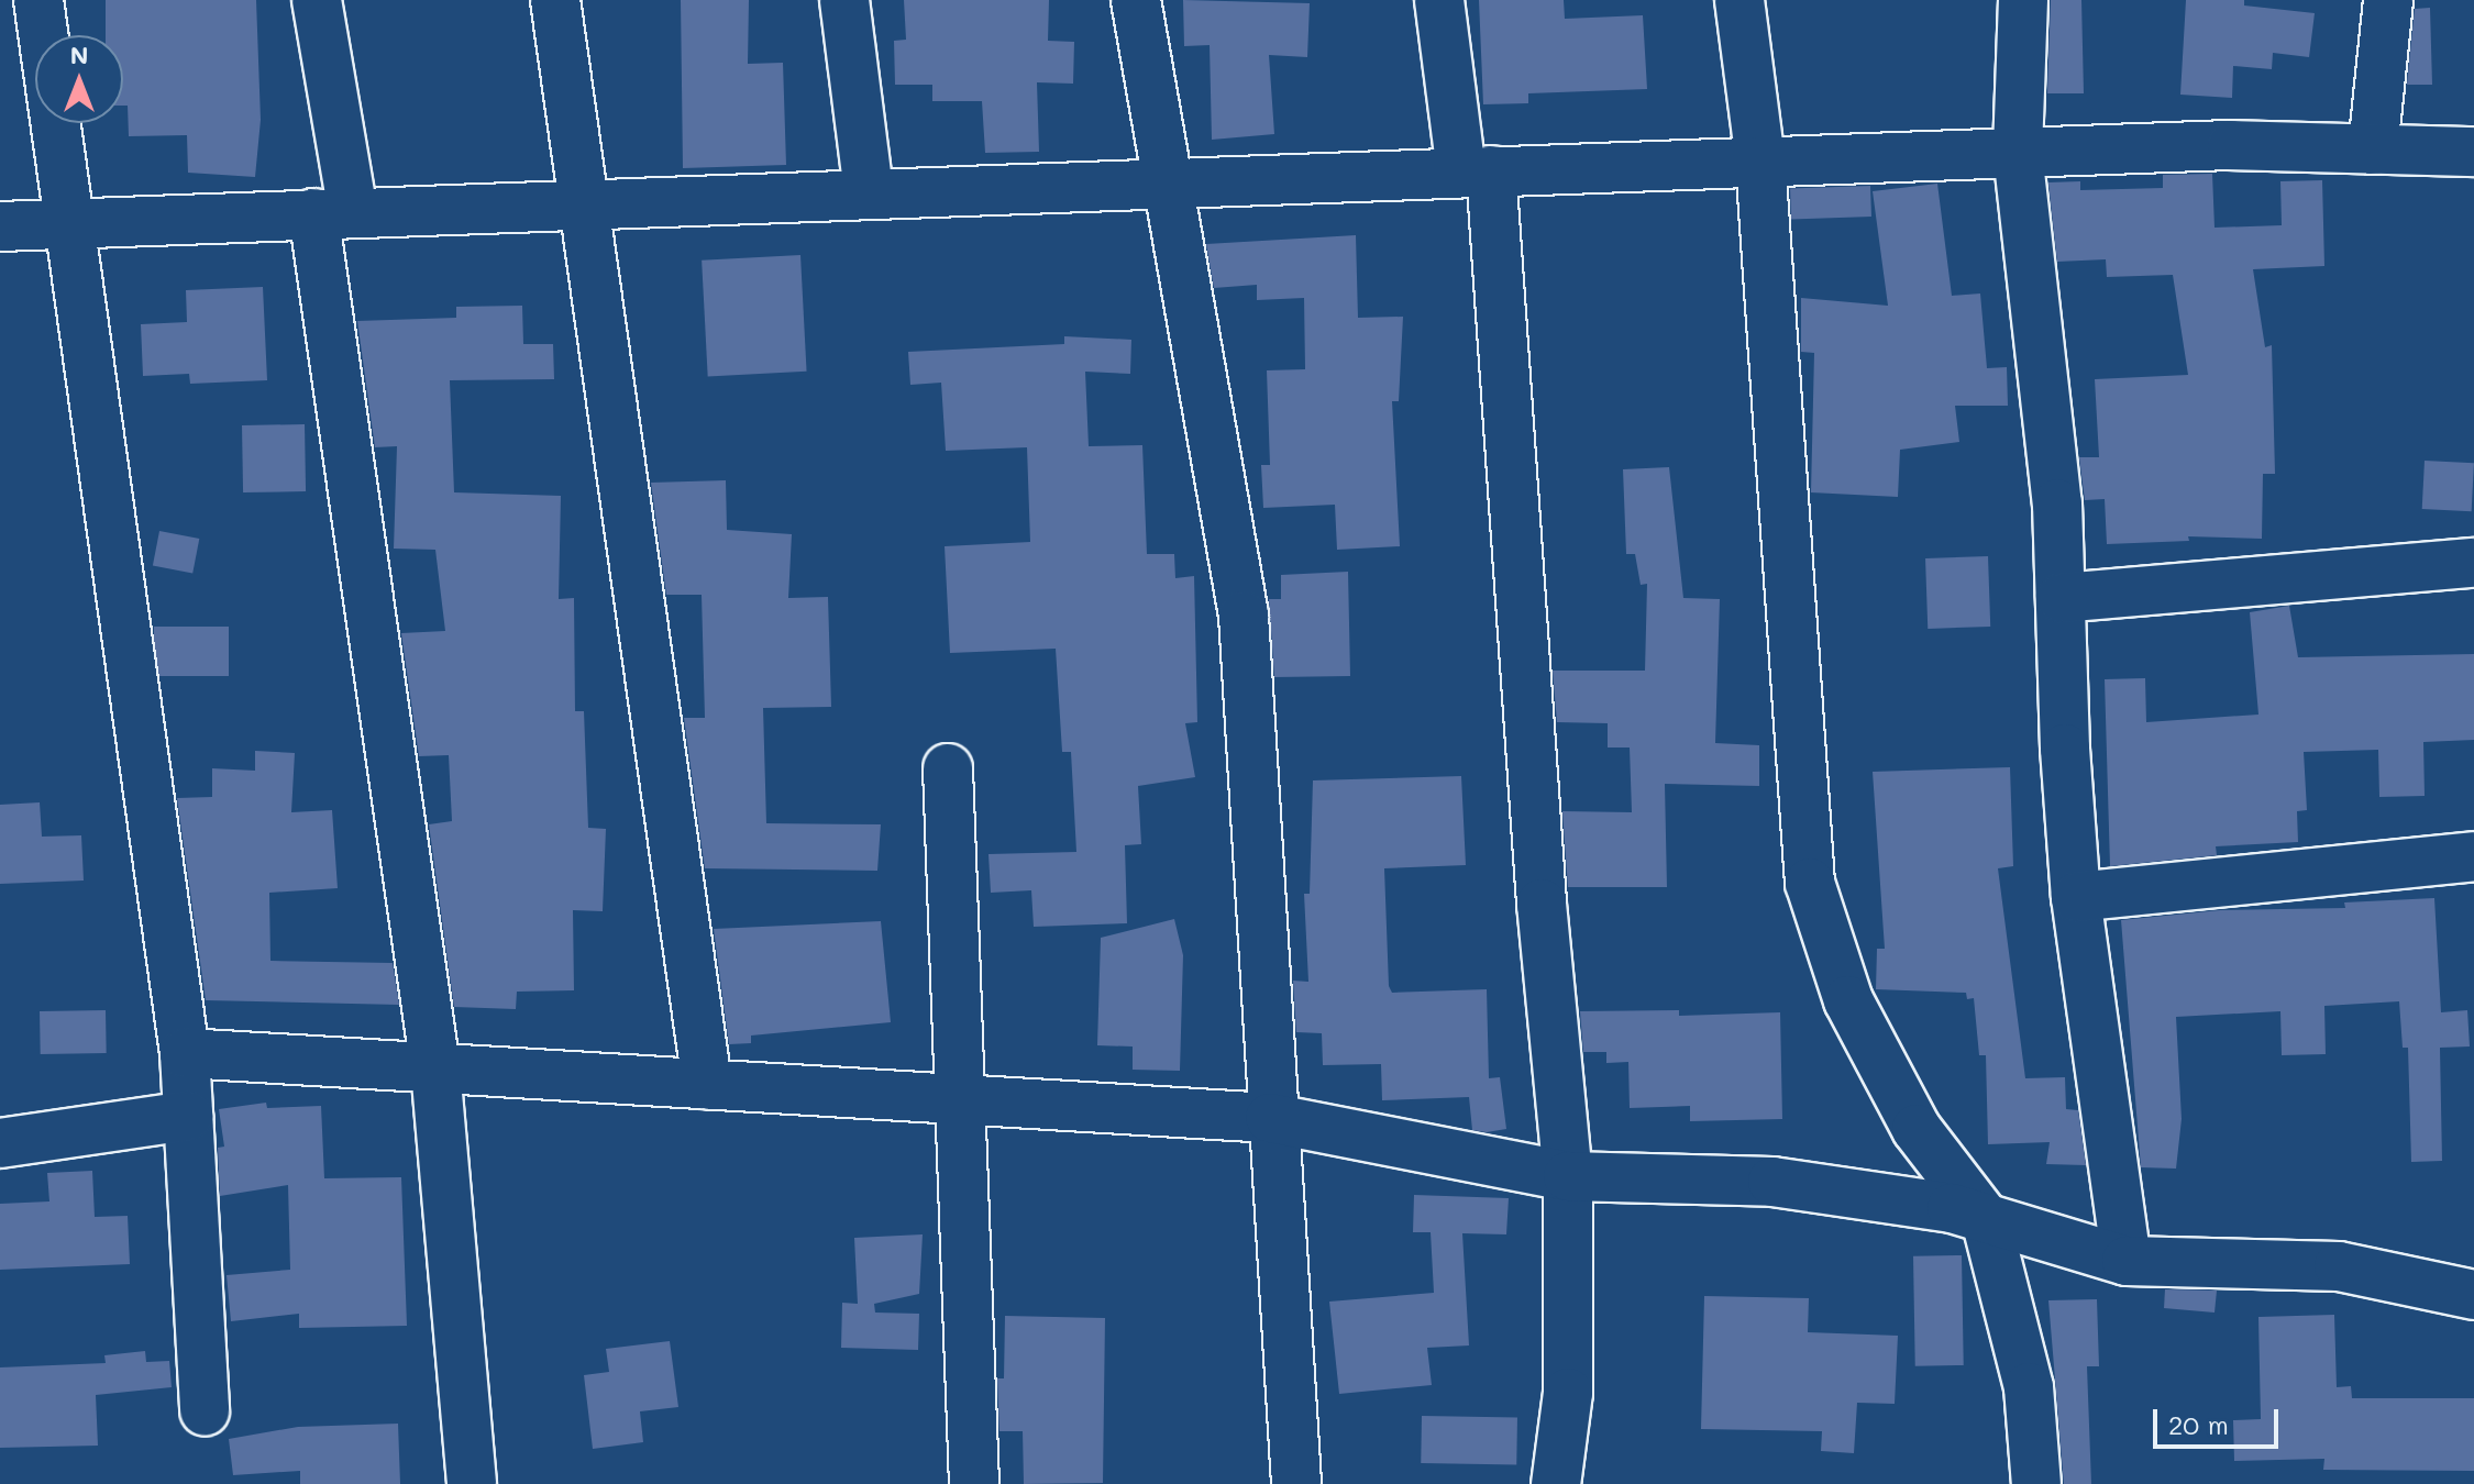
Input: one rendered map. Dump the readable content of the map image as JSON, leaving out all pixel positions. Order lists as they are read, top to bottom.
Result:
{
  "scale_bar": "20 m",
  "north": "top"
}
